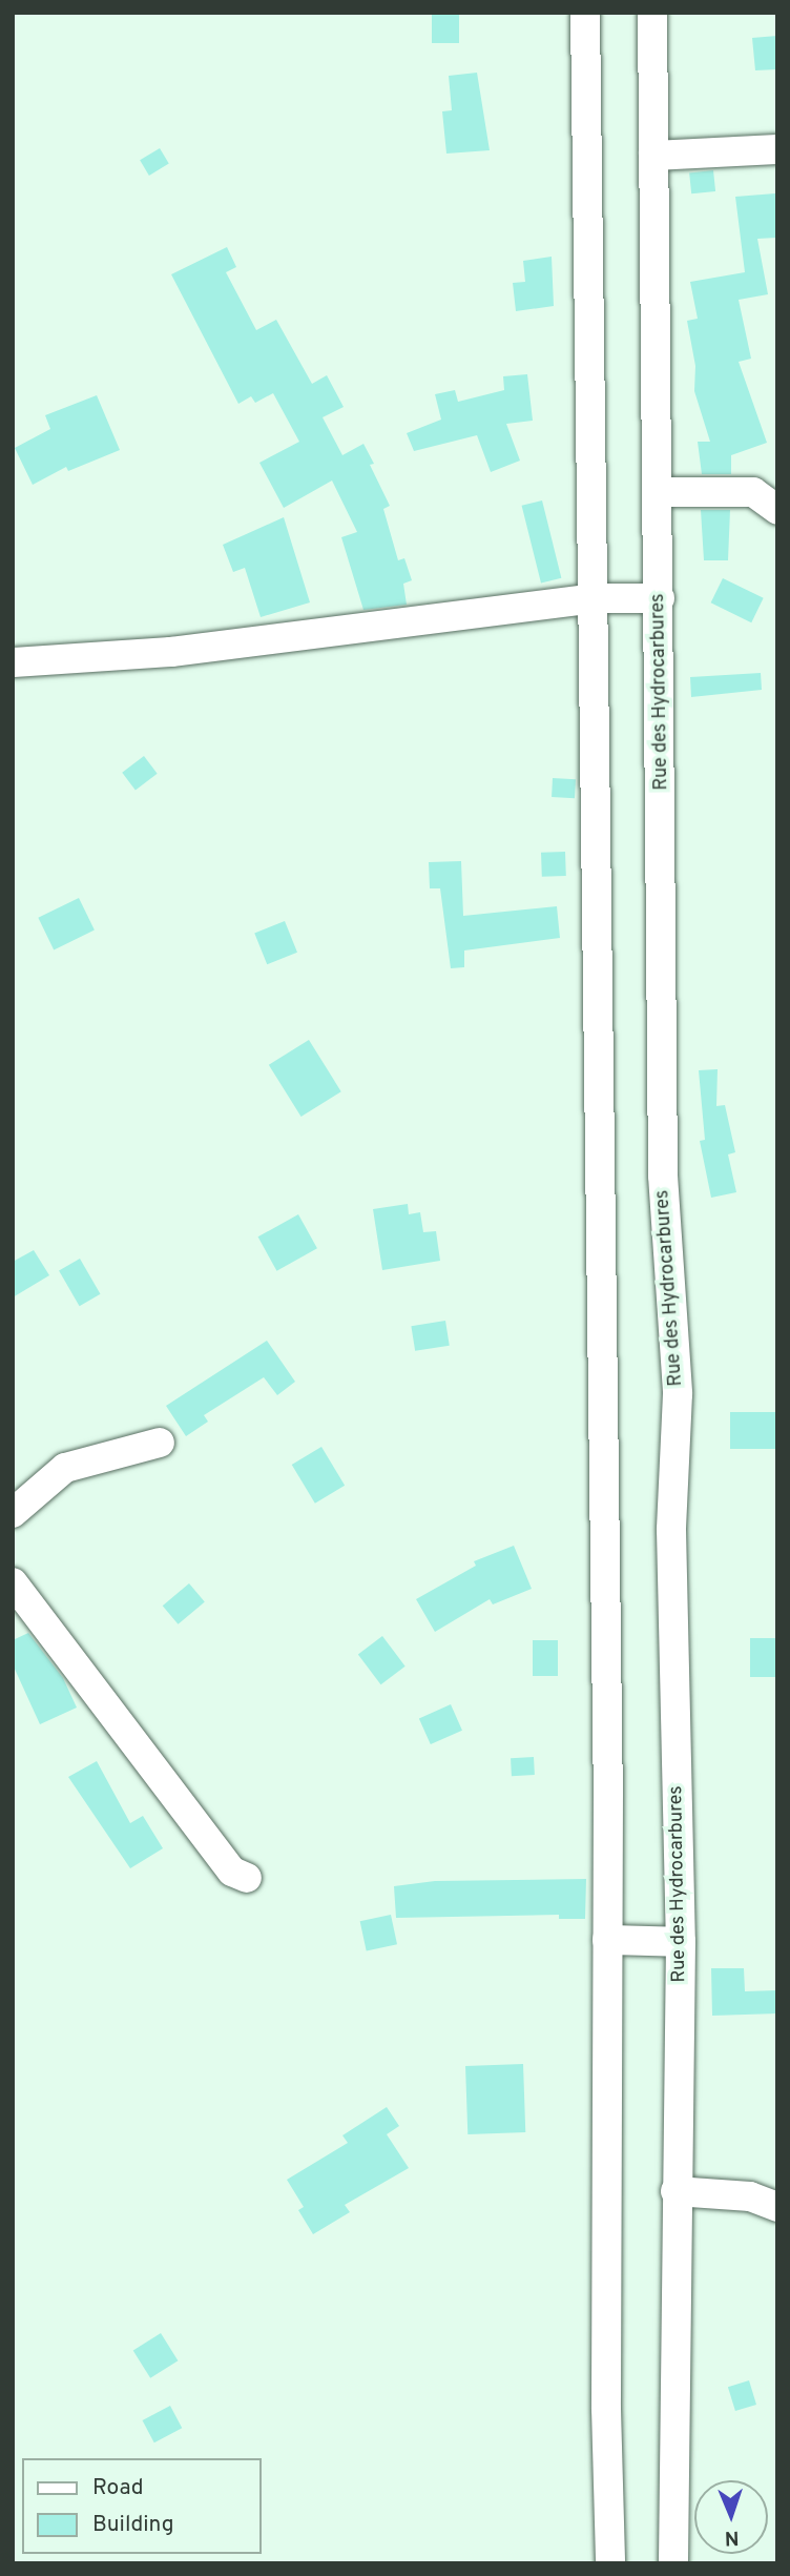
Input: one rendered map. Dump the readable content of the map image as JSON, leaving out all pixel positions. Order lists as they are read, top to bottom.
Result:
{
  "streets": {
    "street": ["Rue des Hydrocarbures"]
  },
  "legend": ["Road", "Building"],
  "north": "bottom"
}
